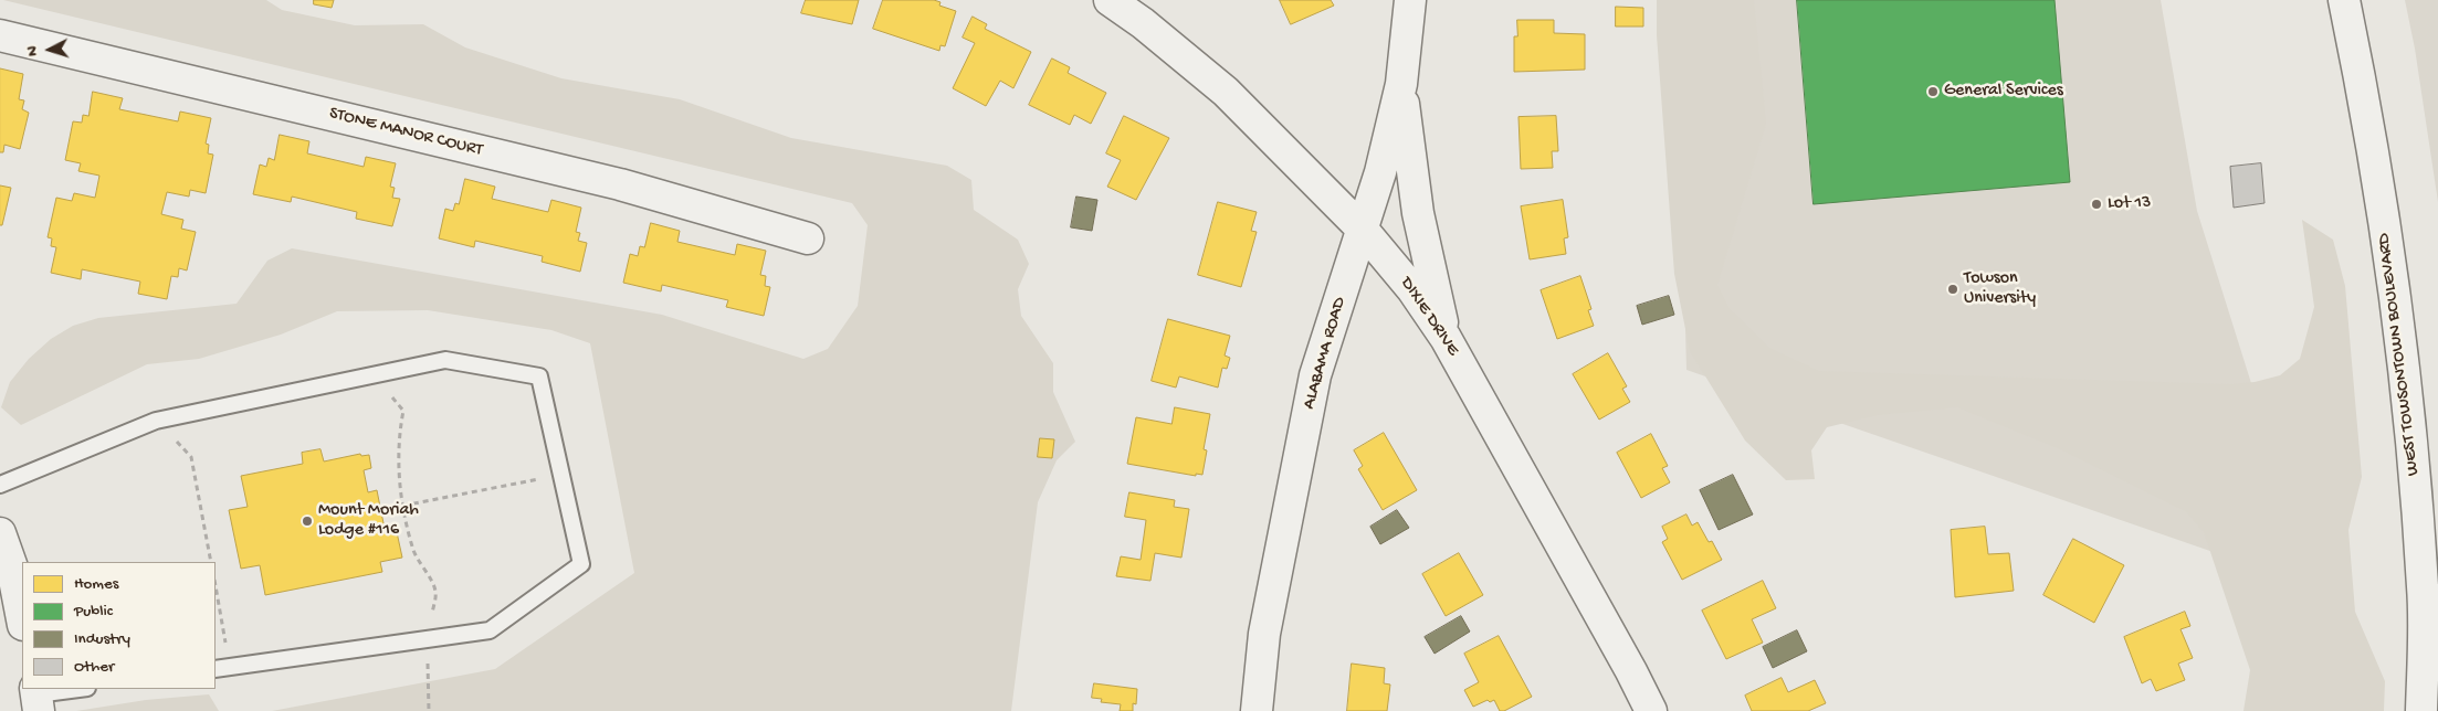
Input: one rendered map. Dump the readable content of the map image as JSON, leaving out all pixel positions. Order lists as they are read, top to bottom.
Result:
{
  "streets": {
    "street": [
      "STONE MANOR COURT",
      "DIXIE DRIVE",
      "ALABAMA ROAD",
      "WEST TOWSONTOWN BOULEVARD"
    ]
  },
  "crossings": [
    ["DIXIE DRIVE", "ALABAMA ROAD"]
  ],
  "places": [
    "General Services",
    "Lot 13",
    "Towson University",
    "Mount Moriah Lodge #116"
  ],
  "legend": [
    "Homes",
    "Public",
    "Industry",
    "Other"
  ],
  "north": "left"
}
